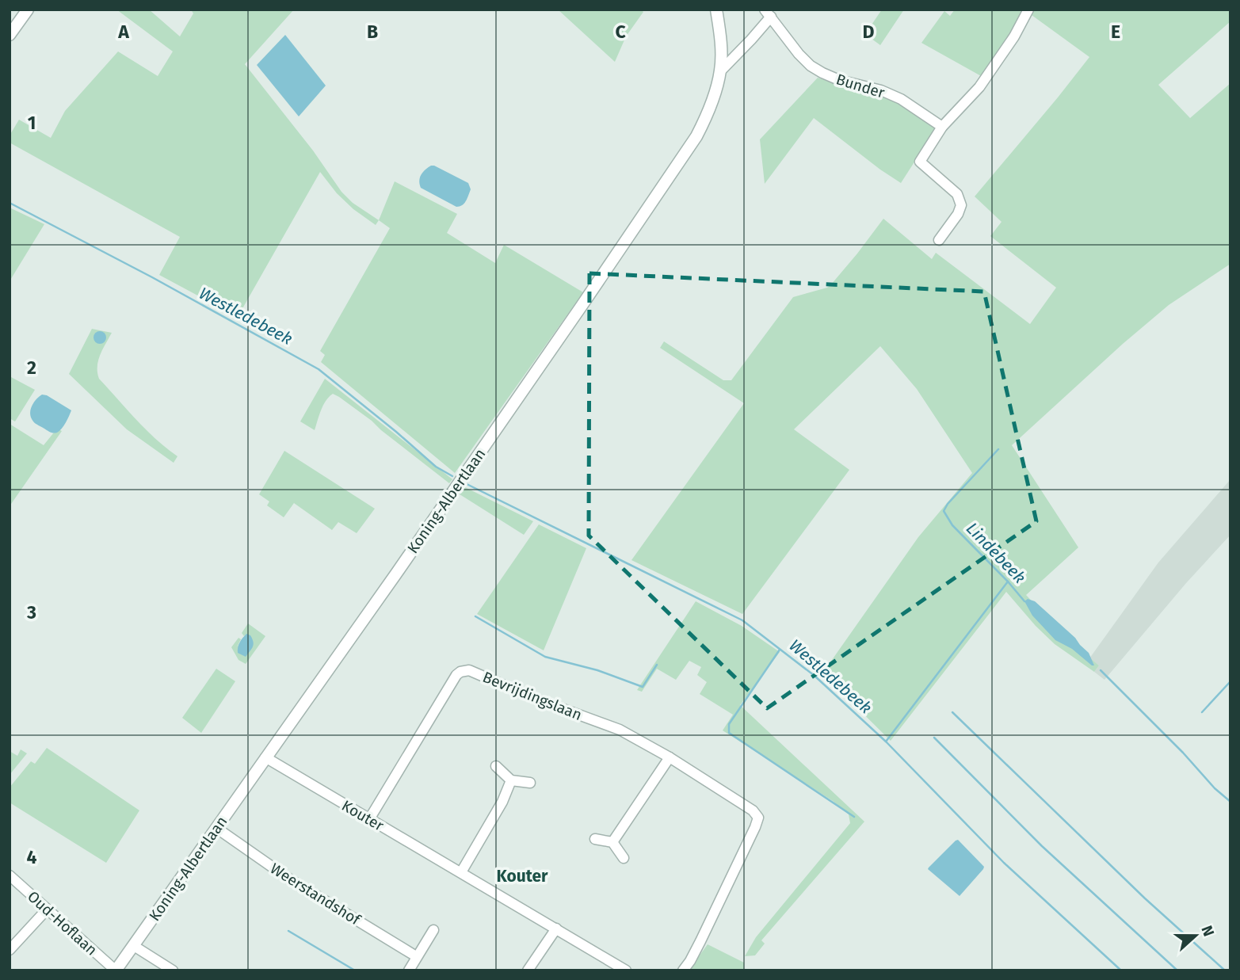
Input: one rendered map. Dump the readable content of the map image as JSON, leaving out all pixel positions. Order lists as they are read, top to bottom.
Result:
{
  "streets": {
    "street": [
      "Bunder",
      "Koning-Albertlaan",
      "Bevrijdingslaan",
      "Kouter",
      "Weerstandshof",
      "Oud-Hoflaan"
    ]
  },
  "crossings": [
    ["Koning-Albertlaan", "Kouter"],
    ["Koning-Albertlaan", "Weerstandshof"],
    ["Koning-Albertlaan", "Oud-Hoflaan"],
    ["Bevrijdingslaan", "Kouter"]
  ],
  "districts": ["Kouter"],
  "water": ["Westledebeek", "Lindebeek"],
  "north": "right",
  "grid": {
    "columns": [
      "A",
      "B",
      "C",
      "D",
      "E"
    ],
    "rows": [
      "1",
      "2",
      "3",
      "4"
    ]
  }
}
